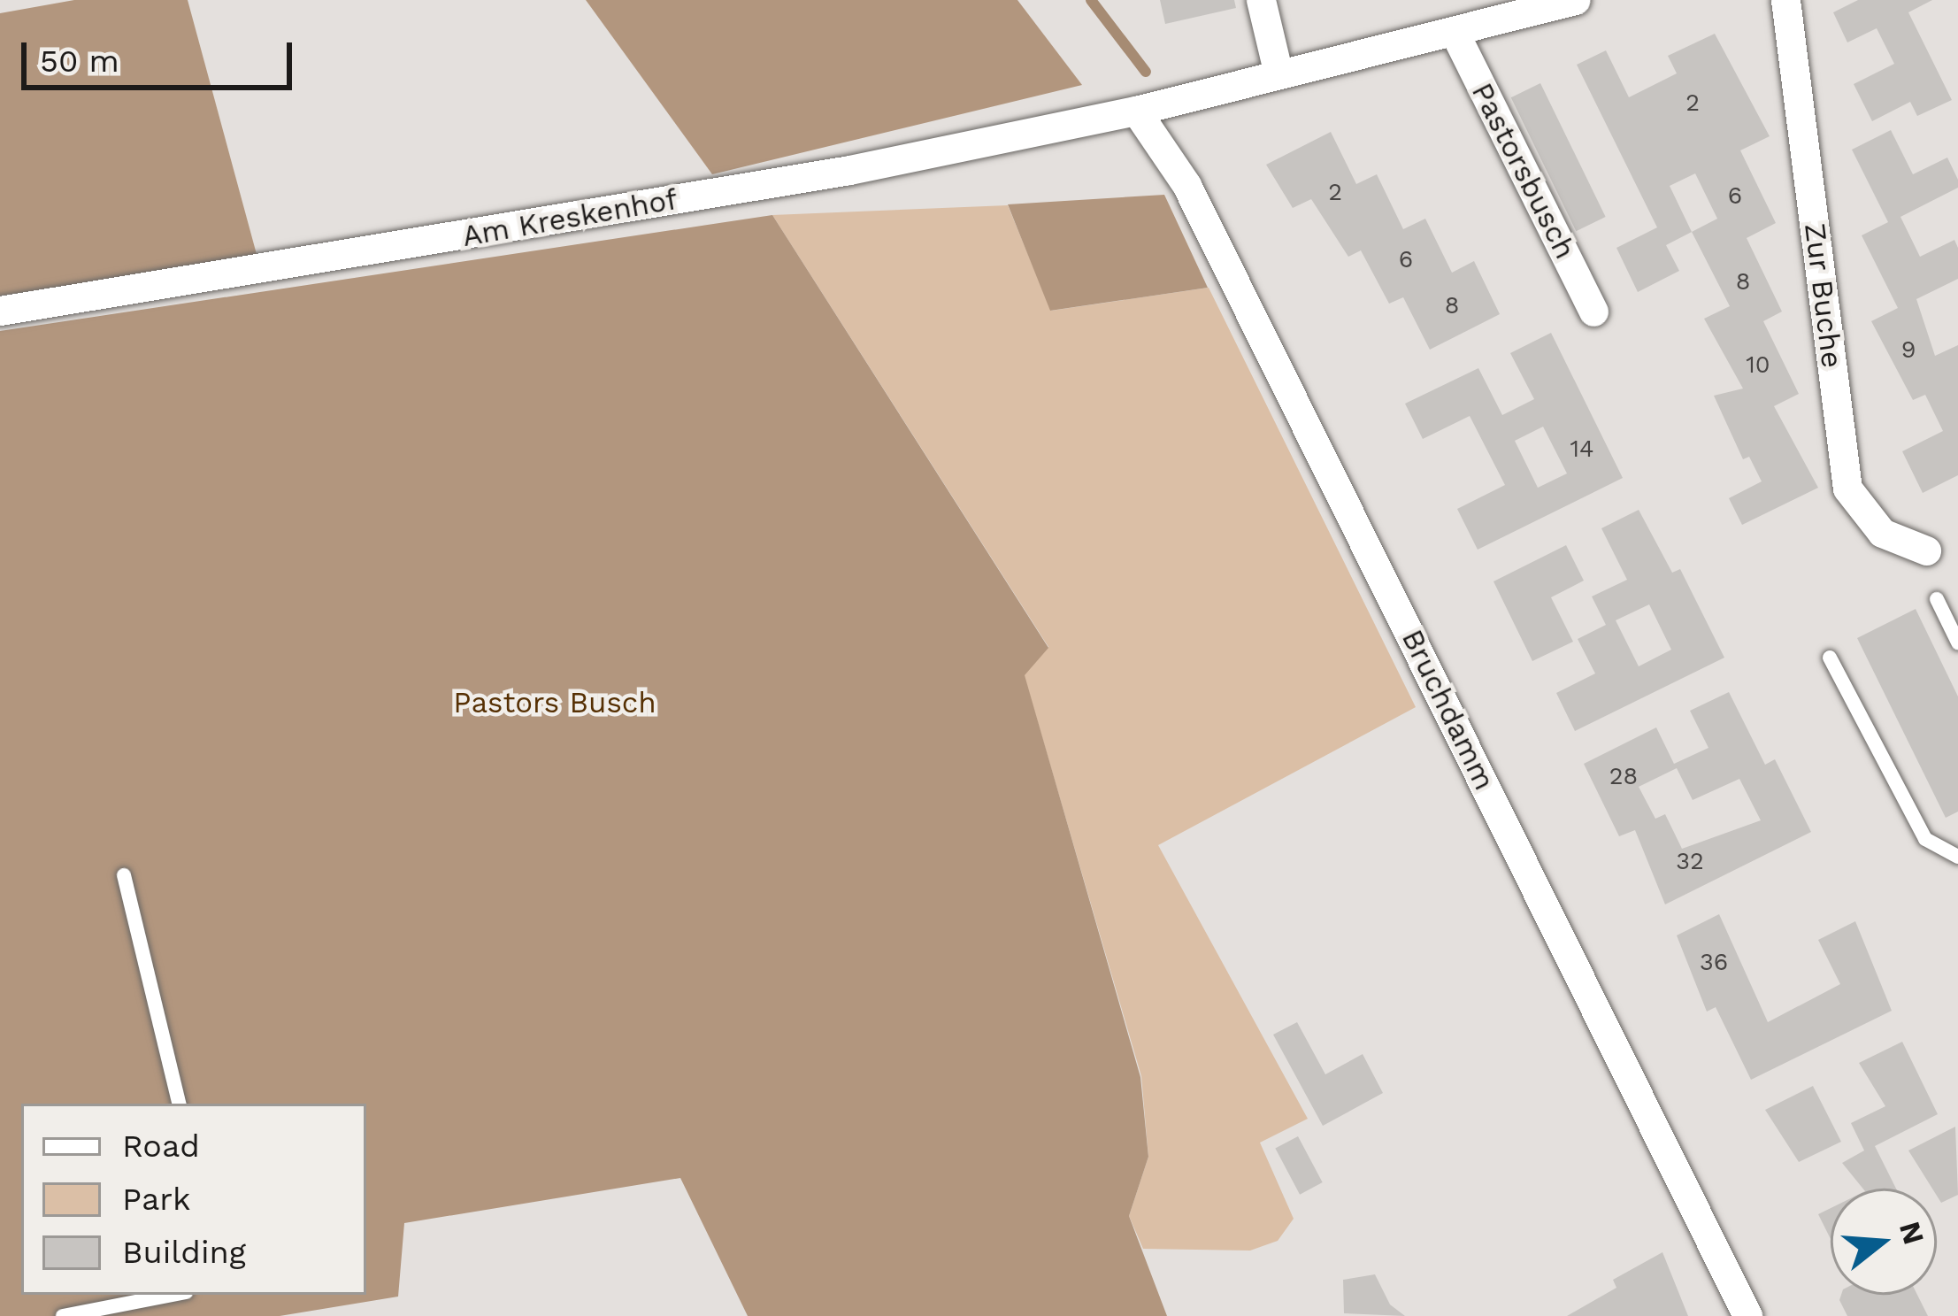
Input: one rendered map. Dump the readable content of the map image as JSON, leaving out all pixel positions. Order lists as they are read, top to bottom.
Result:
{
  "streets": {
    "street": [
      "Pastorsbusch",
      "Am Kreskenhof",
      "Zur Buche",
      "Bruchdamm"
    ]
  },
  "crossings": [
    ["Pastorsbusch", "Am Kreskenhof"],
    ["Am Kreskenhof", "Bruchdamm"]
  ],
  "parks": ["Pastors Busch"],
  "house_numbers": [
    "2",
    "2",
    "6",
    "6",
    "8",
    "8",
    "9",
    "10",
    "14",
    "28",
    "32",
    "36"
  ],
  "legend": ["Road", "Park", "Building"],
  "scale_bar": "50 m",
  "north": "right"
}
